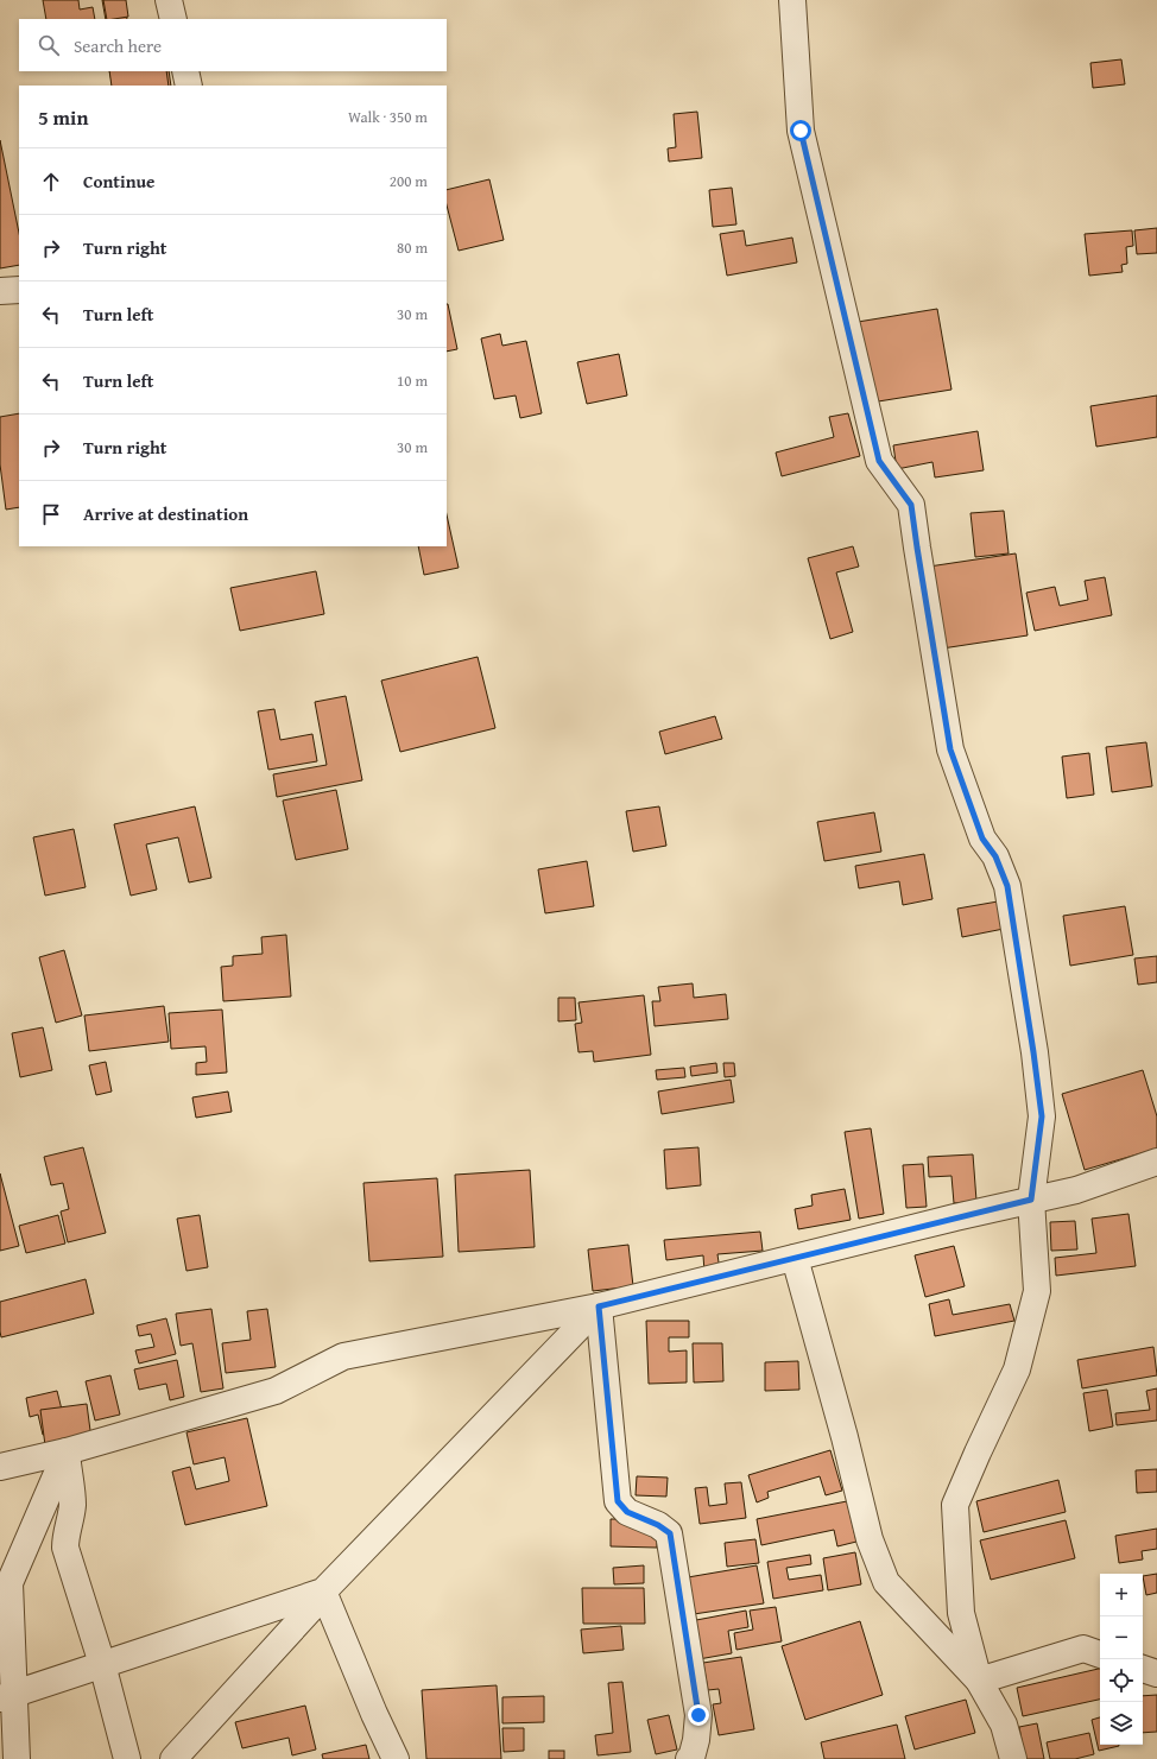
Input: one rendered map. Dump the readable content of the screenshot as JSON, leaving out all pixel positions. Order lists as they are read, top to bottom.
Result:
{
  "page": {
    "search": "Search here",
    "heading": ["5 min", "Walk · 350 m"],
    "list": [
      ["Continue", "200 m"],
      ["Turn right", "80 m"],
      ["Turn left", "30 m"],
      ["Turn left", "10 m"],
      ["Turn right", "30 m"],
      "Arrive at destination"
    ],
    "map_buttons": ["+", "−"]
  }
}
